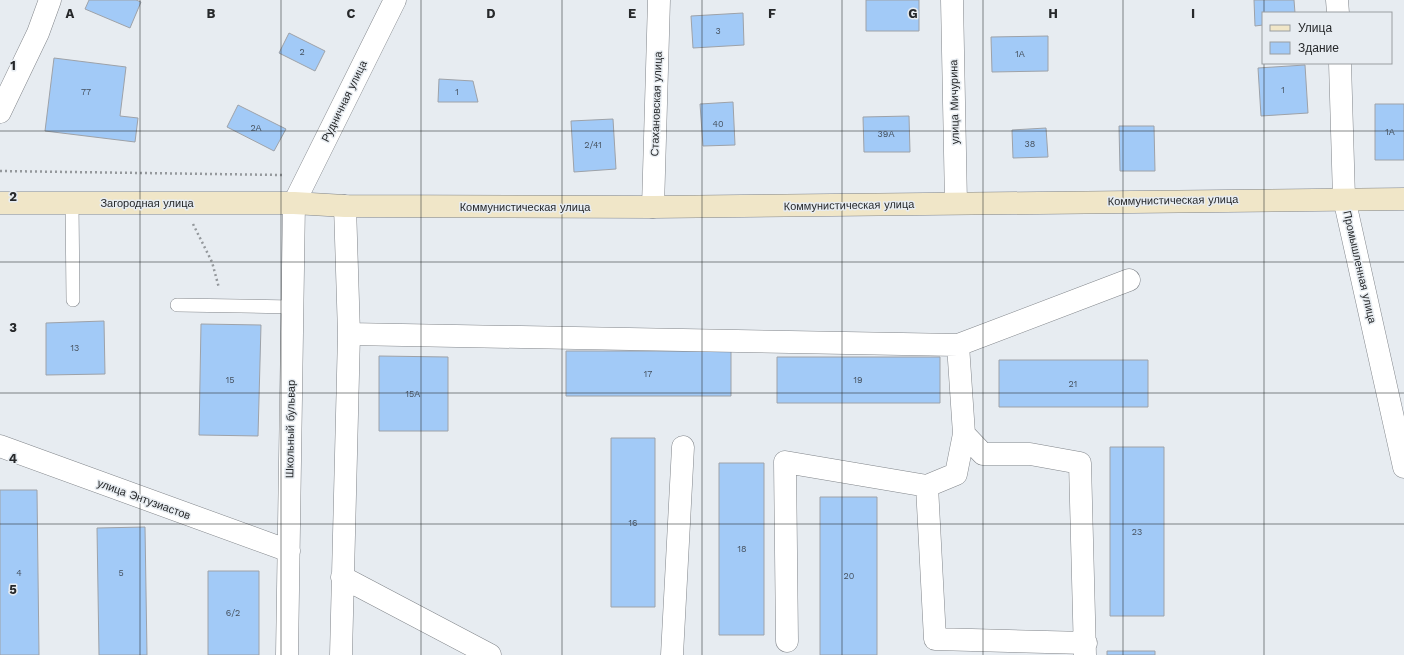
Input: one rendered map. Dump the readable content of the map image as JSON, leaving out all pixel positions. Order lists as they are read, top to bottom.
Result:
{
  "streets": {
    "street": [
      "Рудничная улица",
      "улица Мичурина",
      "Стахановская улица",
      "Коммунистическая улица",
      "Загородная улица",
      "Промышленная улица",
      "Школьный бульвар",
      "улица Энтузиастов"
    ]
  },
  "crossings": [
    ["Рудничная улица", "Коммунистическая улица"],
    ["Рудничная улица", "Загородная улица"],
    ["Рудничная улица", "Школьный бульвар"],
    ["улица Мичурина", "Коммунистическая улица"],
    ["Стахановская улица", "Коммунистическая улица"],
    ["Коммунистическая улица", "Загородная улица"],
    ["Коммунистическая улица", "Промышленная улица"],
    ["Коммунистическая улица", "Школьный бульвар"],
    ["Загородная улица", "Школьный бульвар"],
    ["Школьный бульвар", "улица Энтузиастов"]
  ],
  "house_numbers": [
    "3",
    "2",
    "1А",
    "1",
    "77",
    "1",
    "40",
    "2А",
    "1А",
    "39А",
    "38",
    "2/41",
    "13",
    "17",
    "15",
    "19",
    "21",
    "15А",
    "16",
    "23",
    "18",
    "4",
    "5",
    "20",
    "6/2"
  ],
  "legend": ["Улица", "Здание"],
  "grid": {
    "columns": [
      "A",
      "B",
      "C",
      "D",
      "E",
      "F",
      "G",
      "H",
      "I"
    ],
    "rows": [
      "1",
      "2",
      "3",
      "4",
      "5"
    ]
  }
}
